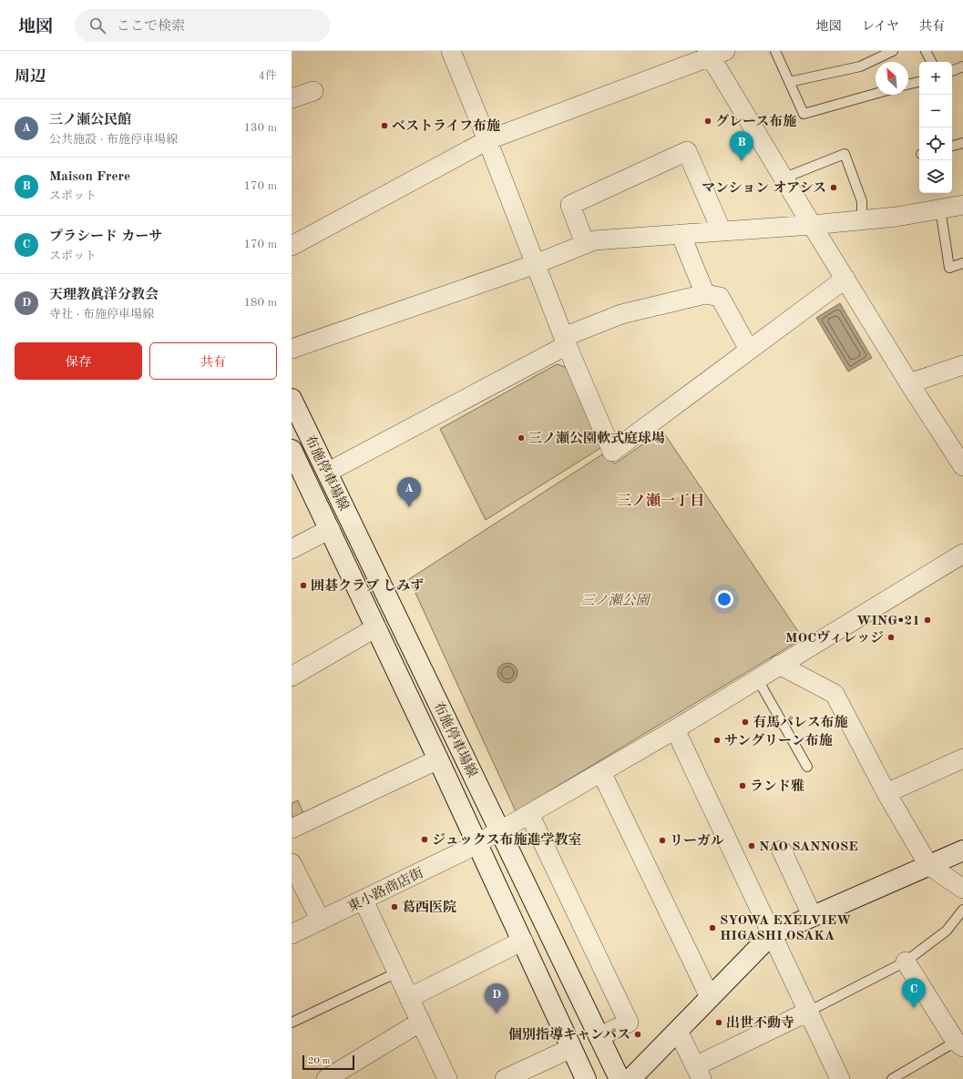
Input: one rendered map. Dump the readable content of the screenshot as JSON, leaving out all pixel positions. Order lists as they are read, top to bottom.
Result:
{
  "streets": {
    "main road": ["布施停車場線"],
    "street": ["東小路商店街"]
  },
  "crossings": [
    ["布施停車場線", "東小路商店街"]
  ],
  "districts": ["三ノ瀬一丁目"],
  "parks": ["三ノ瀬公園"],
  "places": [
    "グレース布施",
    "ベストライフ布施",
    "マンション オアシス",
    "三ノ瀬公園軟式庭球場",
    "囲碁クラブ しみず",
    "WING•21",
    "MOCヴィレッジ",
    "有馬パレス布施",
    "サングリーン布施",
    "ランド雅",
    "ジュックス布施進学教室",
    "リーガル",
    "NAO SANNOSE",
    "葛西医院",
    "SYOWA EXELVIEW HIGASHI OSAKA",
    "出世不動寺",
    "個別指導キャンパス"
  ],
  "scale_bar": "20 m",
  "north": "top left",
  "page": {
    "header": "地図",
    "search": "ここで検索",
    "nav": ["地図", "レイヤ", "共有"],
    "heading": ["周辺", "4件"],
    "map_buttons": ["+", "−"],
    "list": [
      {
        "mark": "A",
        "name": "三ノ瀬公民館",
        "note": "公共施設 · 布施停車場線",
        "value": "130 m"
      },
      {
        "mark": "B",
        "name": "Maison Frere",
        "note": "スポット",
        "value": "170 m"
      },
      {
        "mark": "C",
        "name": "プラシード カーサ",
        "note": "スポット",
        "value": "170 m"
      },
      {
        "mark": "D",
        "name": "天理教眞洋分教会",
        "note": "寺社 · 布施停車場線",
        "value": "180 m"
      }
    ],
    "pins": [
      "B",
      "A",
      "C",
      "D"
    ],
    "buttons": ["保存", "共有"],
    "scale": "20 m"
  }
}
